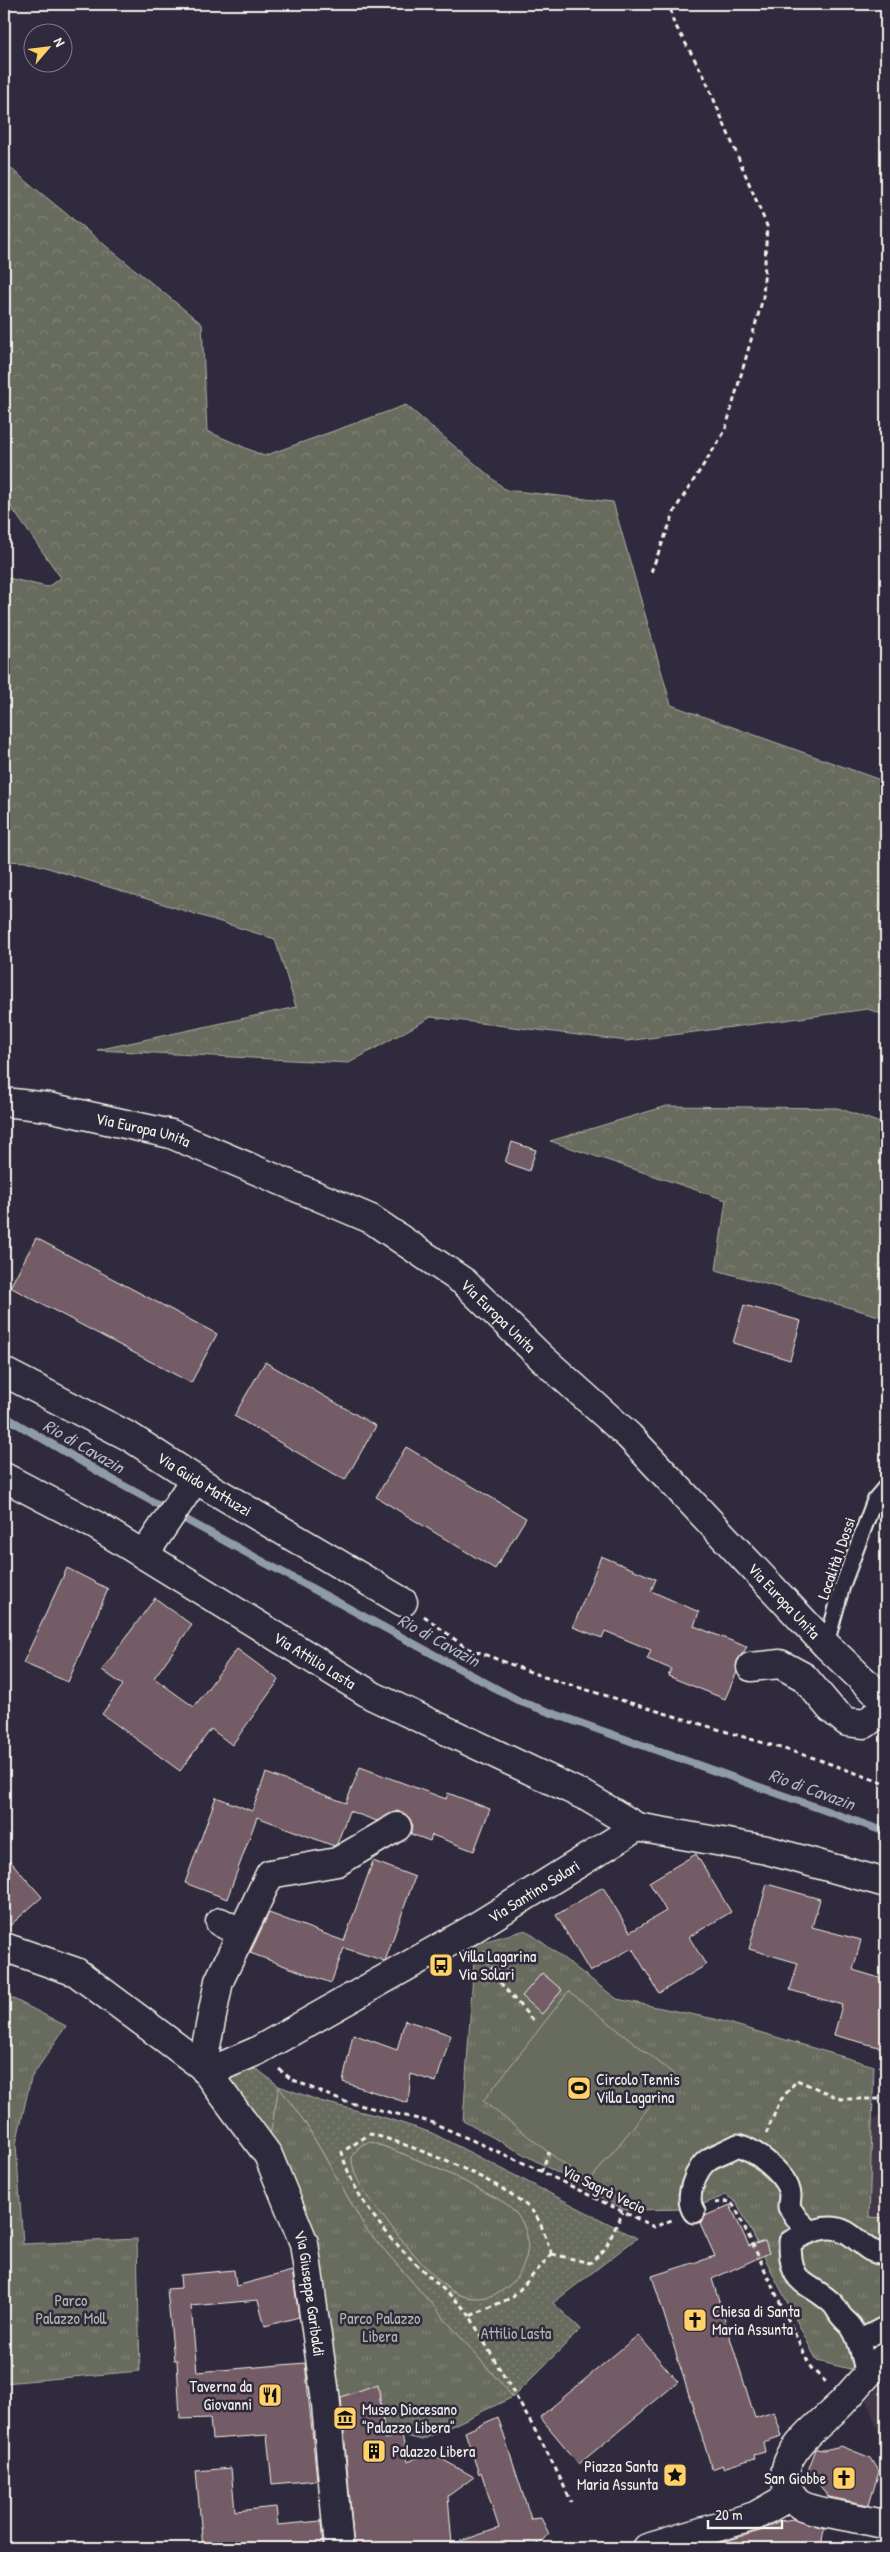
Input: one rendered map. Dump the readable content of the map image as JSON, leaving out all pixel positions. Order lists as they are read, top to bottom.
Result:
{
  "streets": {
    "street": [
      "Via Europa Unita",
      "Via Guido Mattuzzi",
      "Via Attilio Lasta",
      "Via Santino Solari",
      "Via Giuseppe Garibaldi"
    ],
    "lane": ["Località I Dossi"],
    "path": ["Via Sagrà Vecio"]
  },
  "crossings": [
    ["Via Europa Unita", "Località I Dossi"],
    ["Via Attilio Lasta", "Via Santino Solari"],
    ["Via Santino Solari", "Via Sagrà Vecio"],
    ["Via Santino Solari", "Via Giuseppe Garibaldi"]
  ],
  "water": ["Rio di Cavazin"],
  "parks": ["Parco Palazzo Moll", "Parco Palazzo Libera", "Attilio Lasta"],
  "places": {
    "bus stop": ["Villa Lagarina Via Solari"],
    "sports": ["Circolo Tennis Villa Lagarina"],
    "church": ["Chiesa di Santa Maria Assunta", "San Giobbe"],
    "restaurant": ["Taverna da Giovanni"],
    "museum": ["Museo Diocesano \"Palazzo Libera\""],
    "building": ["Palazzo Libera"],
    "place": ["Piazza Santa Maria Assunta"]
  },
  "scale_bar": "20 m",
  "north": "top right"
}
